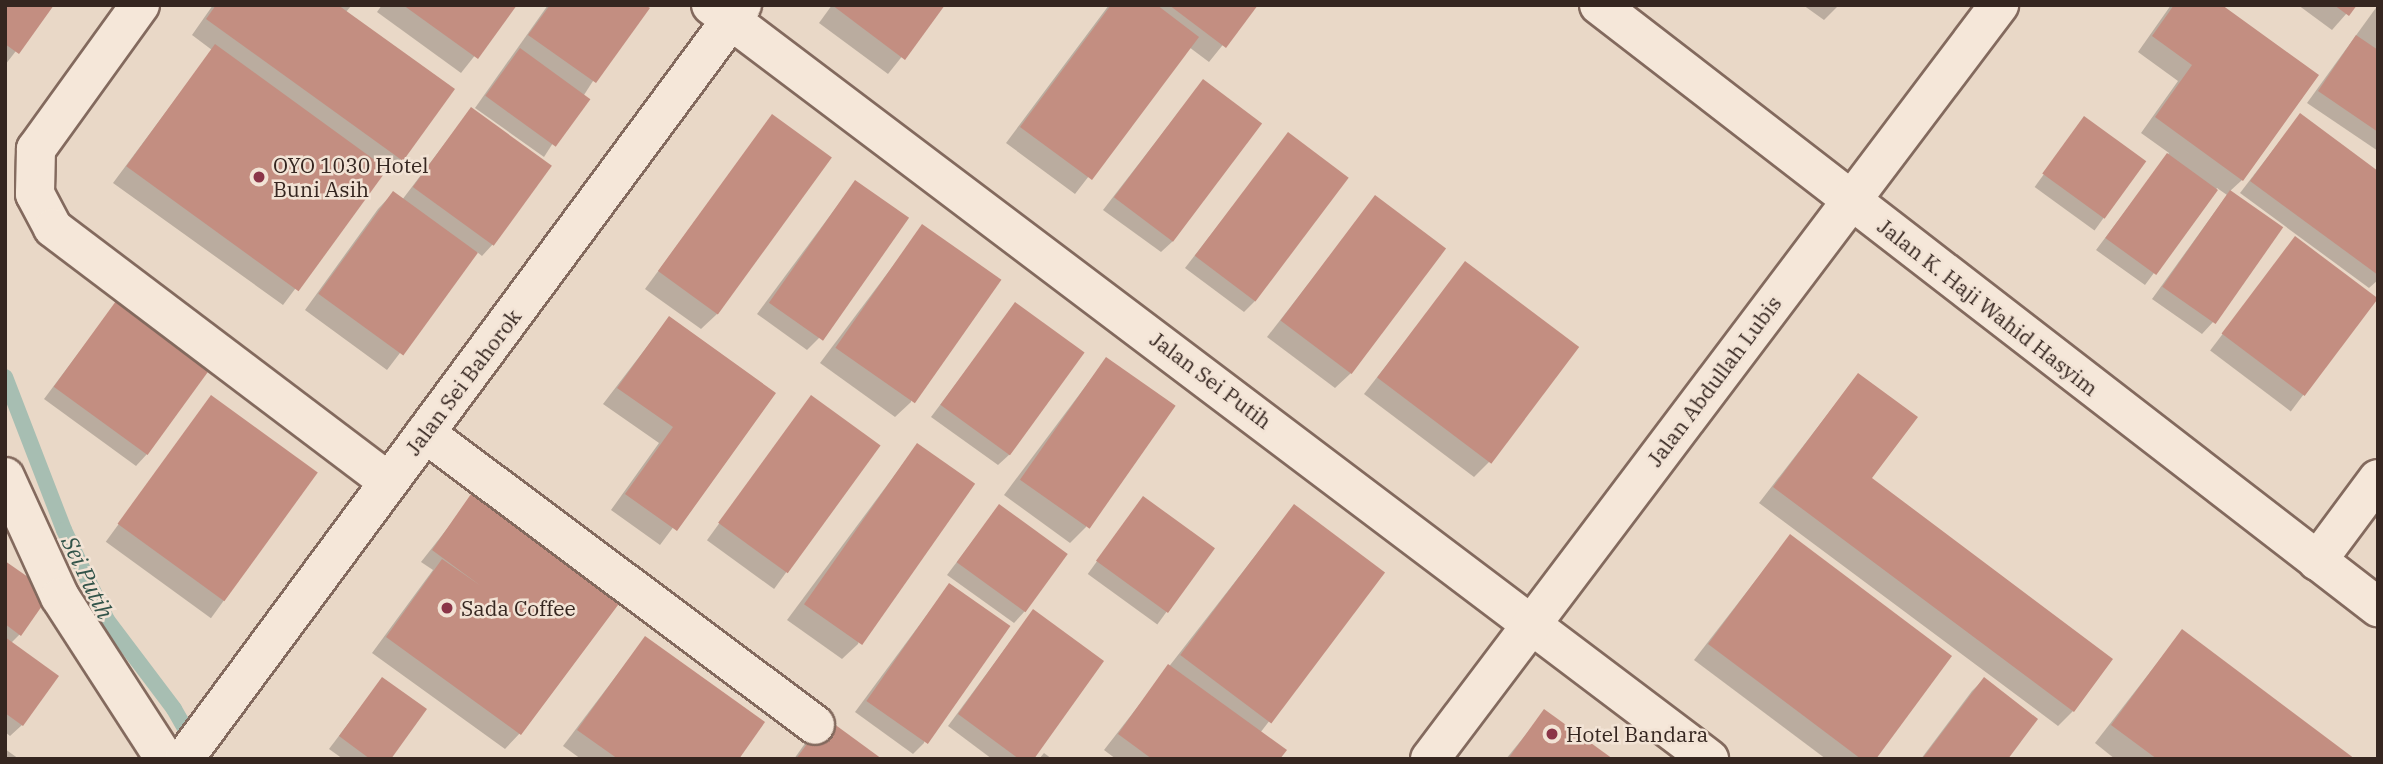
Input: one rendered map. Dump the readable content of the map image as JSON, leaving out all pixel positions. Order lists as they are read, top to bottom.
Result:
{
  "streets": {
    "street": [
      "Jalan K. Haji Wahid Hasyim",
      "Jalan Sei Putih",
      "Jalan Abdullah Lubis",
      "Jalan Sei Bahorok"
    ]
  },
  "crossings": [
    ["Jalan K. Haji Wahid Hasyim", "Jalan Abdullah Lubis"],
    ["Jalan Sei Putih", "Jalan Abdullah Lubis"],
    ["Jalan Sei Putih", "Jalan Sei Bahorok"]
  ],
  "water": ["Sei Putih"],
  "places": ["OYO 1030 Hotel Buni Asih", "Sada Coffee", "Hotel Bandara"]
}
